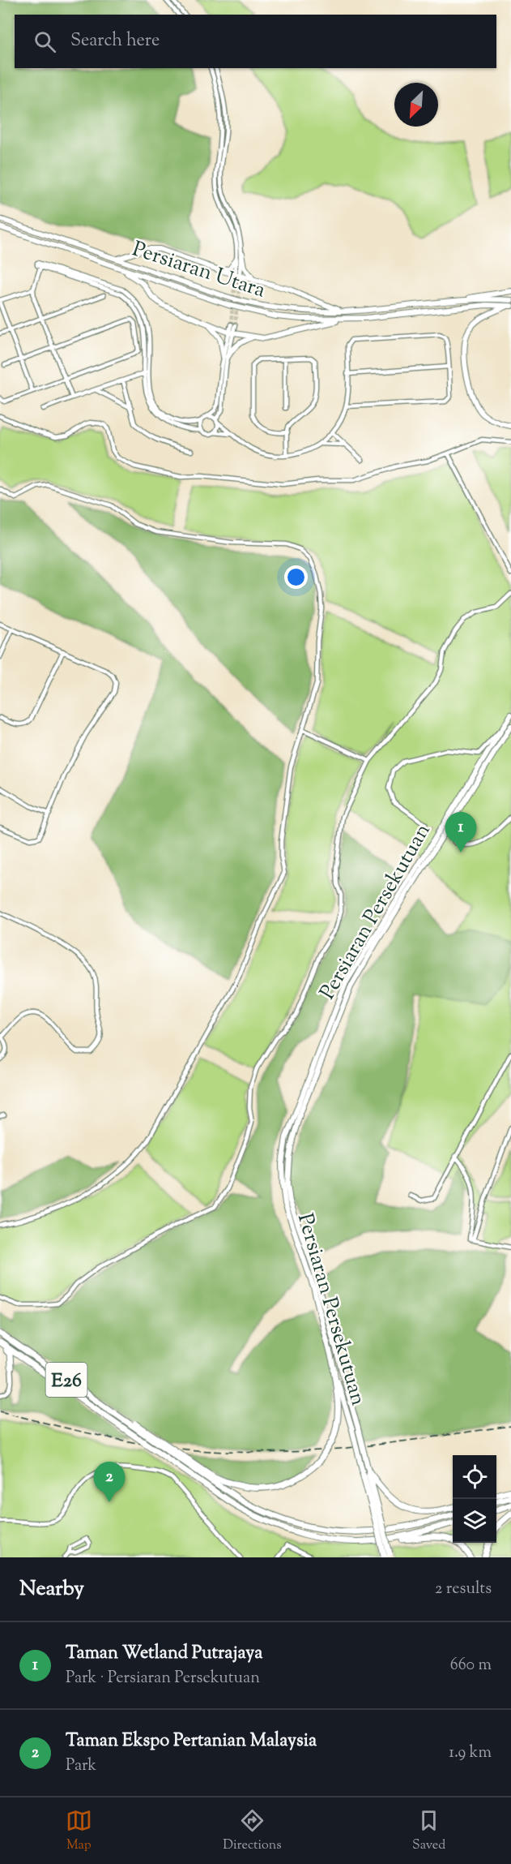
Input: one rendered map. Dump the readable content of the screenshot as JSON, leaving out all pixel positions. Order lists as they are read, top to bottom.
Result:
{
  "streets": {
    "highway": ["E26"],
    "main road": ["Persiaran Utara", "Persiaran Persekutuan"]
  },
  "north": "bottom left",
  "page": {
    "search": "Search here",
    "pins": ["1", "2"],
    "heading": ["Nearby", "2 results"],
    "list": [
      {
        "mark": "1",
        "name": "Taman Wetland Putrajaya",
        "note": "Park · Persiaran Persekutuan",
        "value": "660 m"
      },
      {
        "mark": "2",
        "name": "Taman Ekspo Pertanian Malaysia",
        "note": "Park",
        "value": "1.9 km"
      }
    ],
    "nav": ["Map", "Directions", "Saved"]
  }
}
